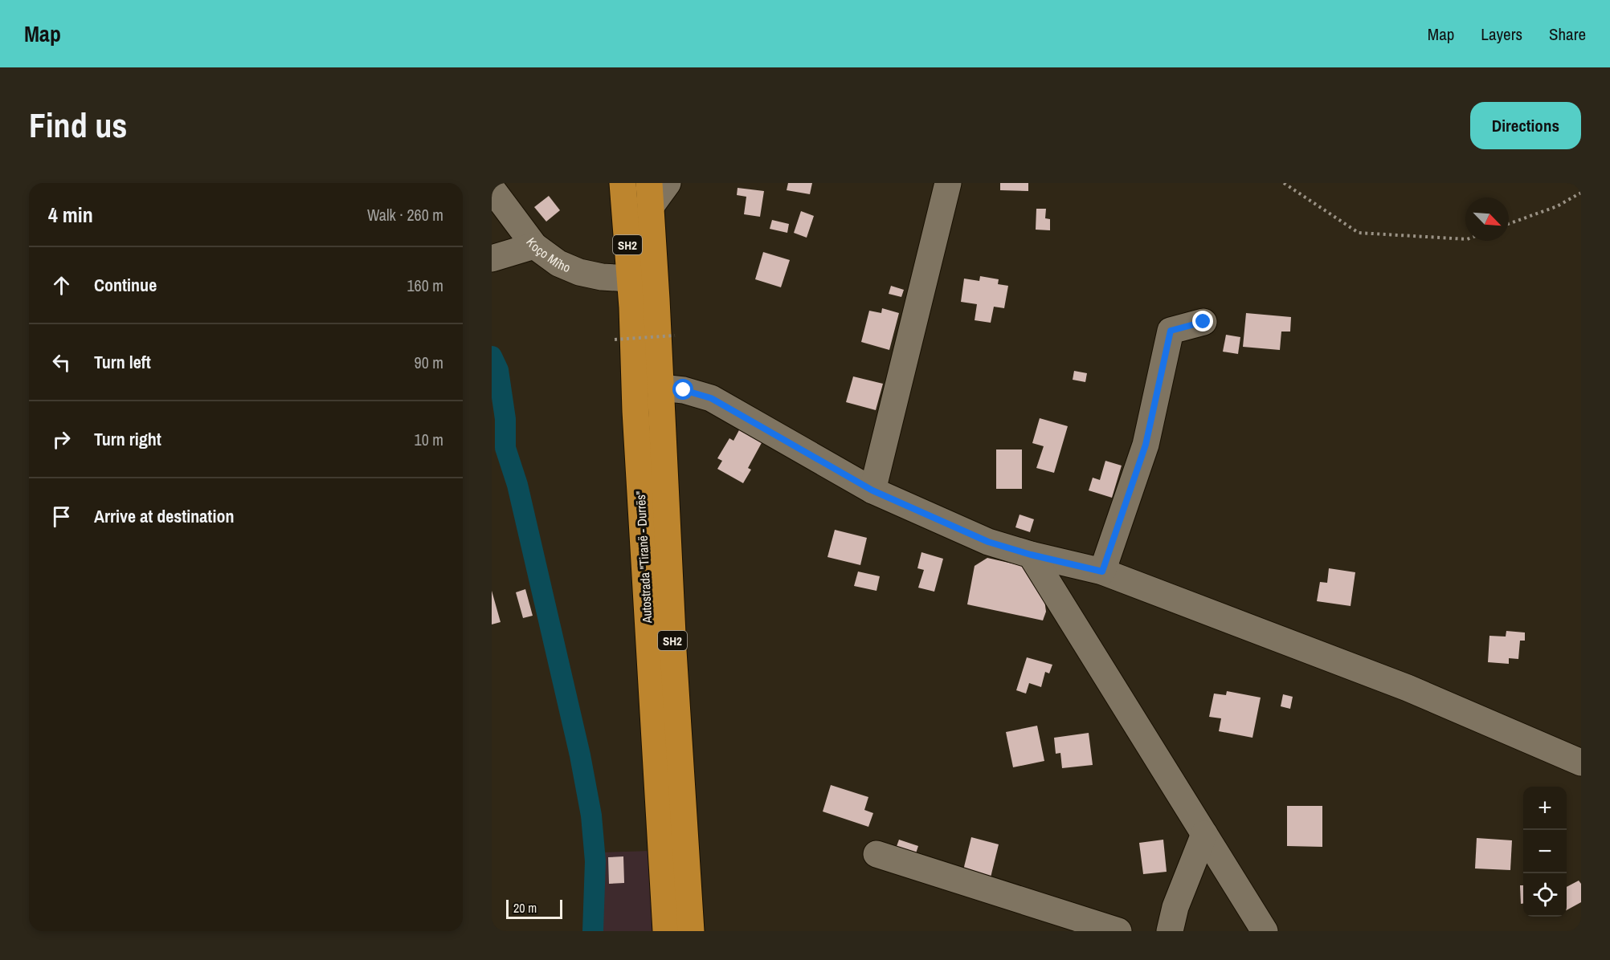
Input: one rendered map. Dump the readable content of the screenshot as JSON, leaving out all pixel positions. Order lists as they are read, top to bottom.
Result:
{
  "streets": {
    "highway": ["SH2", "Autostrada \"Tiranë - Durrës\""],
    "street": ["Koço Miho"]
  },
  "crossings": [
    ["Koço Miho", "Autostrada \"Tiranë - Durrës\""]
  ],
  "scale_bar": "20 m",
  "north": "bottom right",
  "page": {
    "header": "Map",
    "nav": ["Map", "Layers", "Share"],
    "buttons": "Directions",
    "title": "Find us",
    "heading": ["4 min", "Walk · 260 m"],
    "list": [
      ["Continue", "160 m"],
      ["Turn left", "90 m"],
      ["Turn right", "10 m"],
      "Arrive at destination"
    ],
    "map_buttons": ["+", "−"],
    "scale": "20 m"
  }
}
